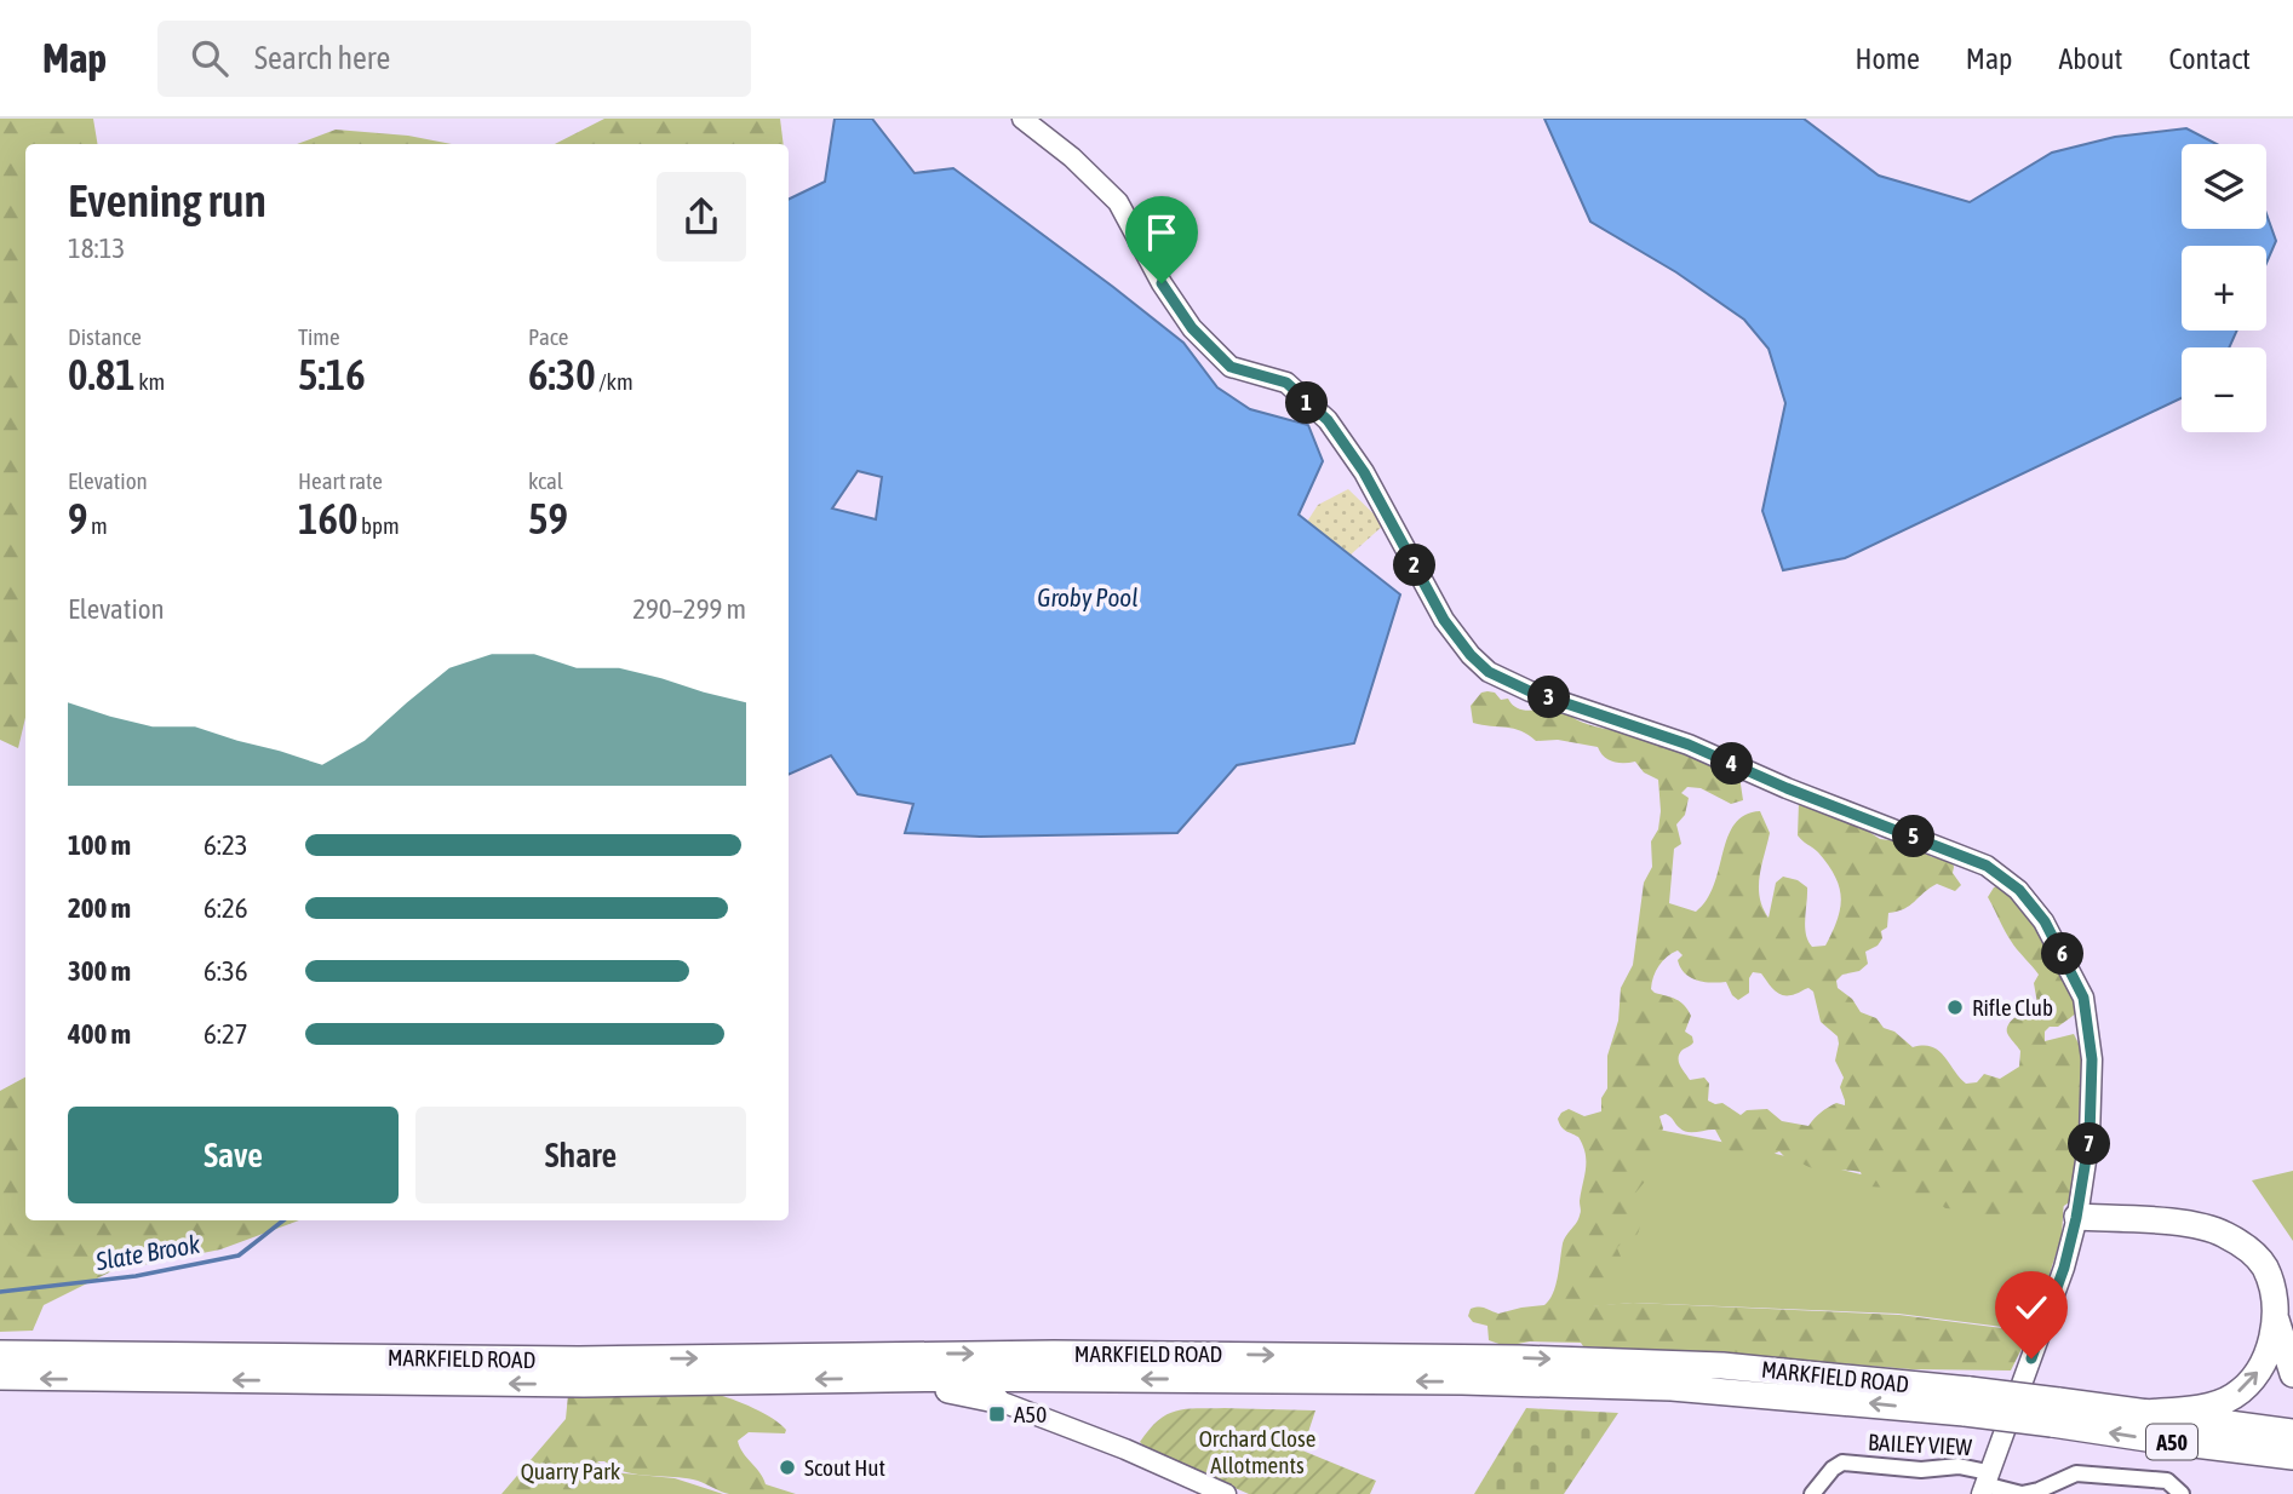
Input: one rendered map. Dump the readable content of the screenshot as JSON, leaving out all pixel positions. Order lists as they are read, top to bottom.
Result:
{
  "streets": {
    "highway": ["MARKFIELD ROAD", "A50"],
    "street": ["BAILEY VIEW"]
  },
  "water": ["Groby Pool", "Slate Brook"],
  "parks": ["Orchard Close Allotments", "Quarry Park"],
  "places": {
    "other": ["Rifle Club", "Scout Hut"],
    "transit": ["A50"]
  },
  "page": {
    "header": "Map",
    "search": "Search here",
    "nav": [
      "Home",
      "Map",
      "About",
      "Contact"
    ],
    "map_buttons": ["+", "−"],
    "heading": ["Evening run", "18:13"],
    "stats": [
      ["Distance", "0.81 km"],
      ["Time", "5:16"],
      ["Pace", "6:30 /km"],
      ["Elevation", "9 m"],
      ["Heart rate", "160 bpm"],
      ["kcal", "59"]
    ],
    "pins": [
      "1",
      "2",
      "3",
      "4",
      "5",
      "6",
      "7"
    ],
    "chart": ["Elevation", "290–299 m"],
    "list": [
      {
        "name": "100 m",
        "note": "6:23"
      },
      {
        "name": "200 m",
        "note": "6:26"
      },
      {
        "name": "300 m",
        "note": "6:36"
      },
      {
        "name": "400 m",
        "note": "6:27"
      }
    ],
    "buttons": ["Save", "Share"]
  }
}
